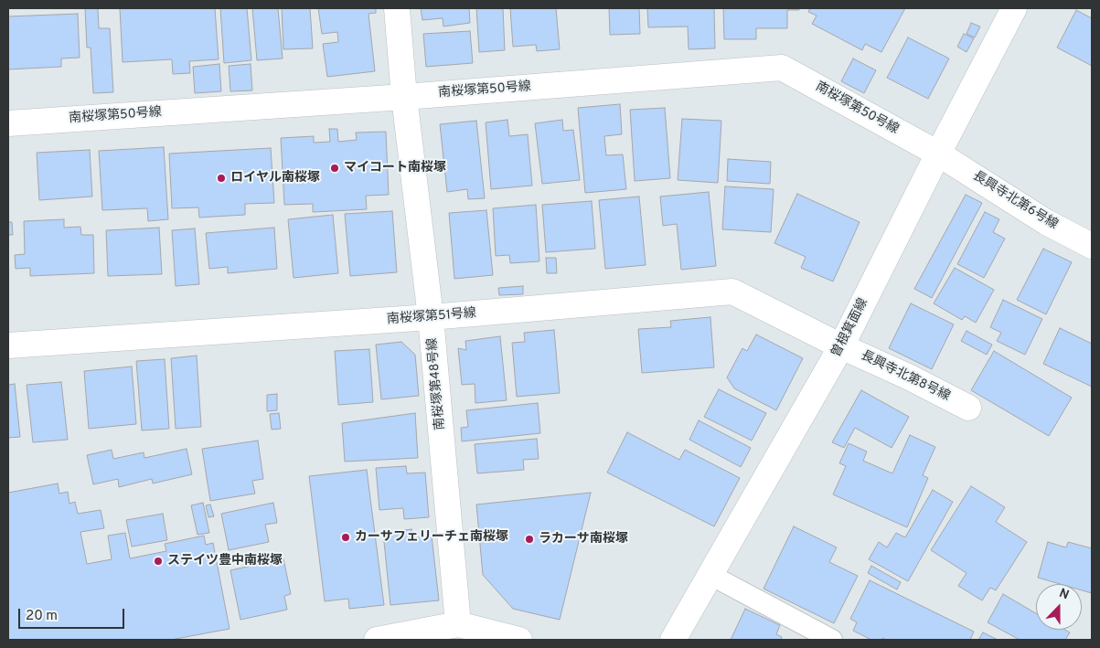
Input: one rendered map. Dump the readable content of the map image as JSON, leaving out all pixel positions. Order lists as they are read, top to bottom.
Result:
{
  "streets": {
    "street": [
      "南桜塚第50号線",
      "長興寺北第6号線",
      "南桜塚第51号線",
      "曽根箕面線",
      "長興寺北第8号線",
      "南桜塚第48号線"
    ]
  },
  "crossings": [
    ["南桜塚第50号線", "長興寺北第6号線"],
    ["南桜塚第50号線", "曽根箕面線"],
    ["南桜塚第50号線", "南桜塚第48号線"],
    ["長興寺北第6号線", "曽根箕面線"],
    ["南桜塚第51号線", "曽根箕面線"],
    ["南桜塚第51号線", "長興寺北第8号線"],
    ["南桜塚第51号線", "南桜塚第48号線"],
    ["曽根箕面線", "長興寺北第8号線"]
  ],
  "places": [
    "マイコート南桜塚",
    "ロイヤル南桜塚",
    "カーサフェリーチェ南桜塚",
    "ラカーサ南桜塚",
    "ステイツ豊中南桜塚"
  ],
  "scale_bar": "20 m",
  "north": "top"
}
